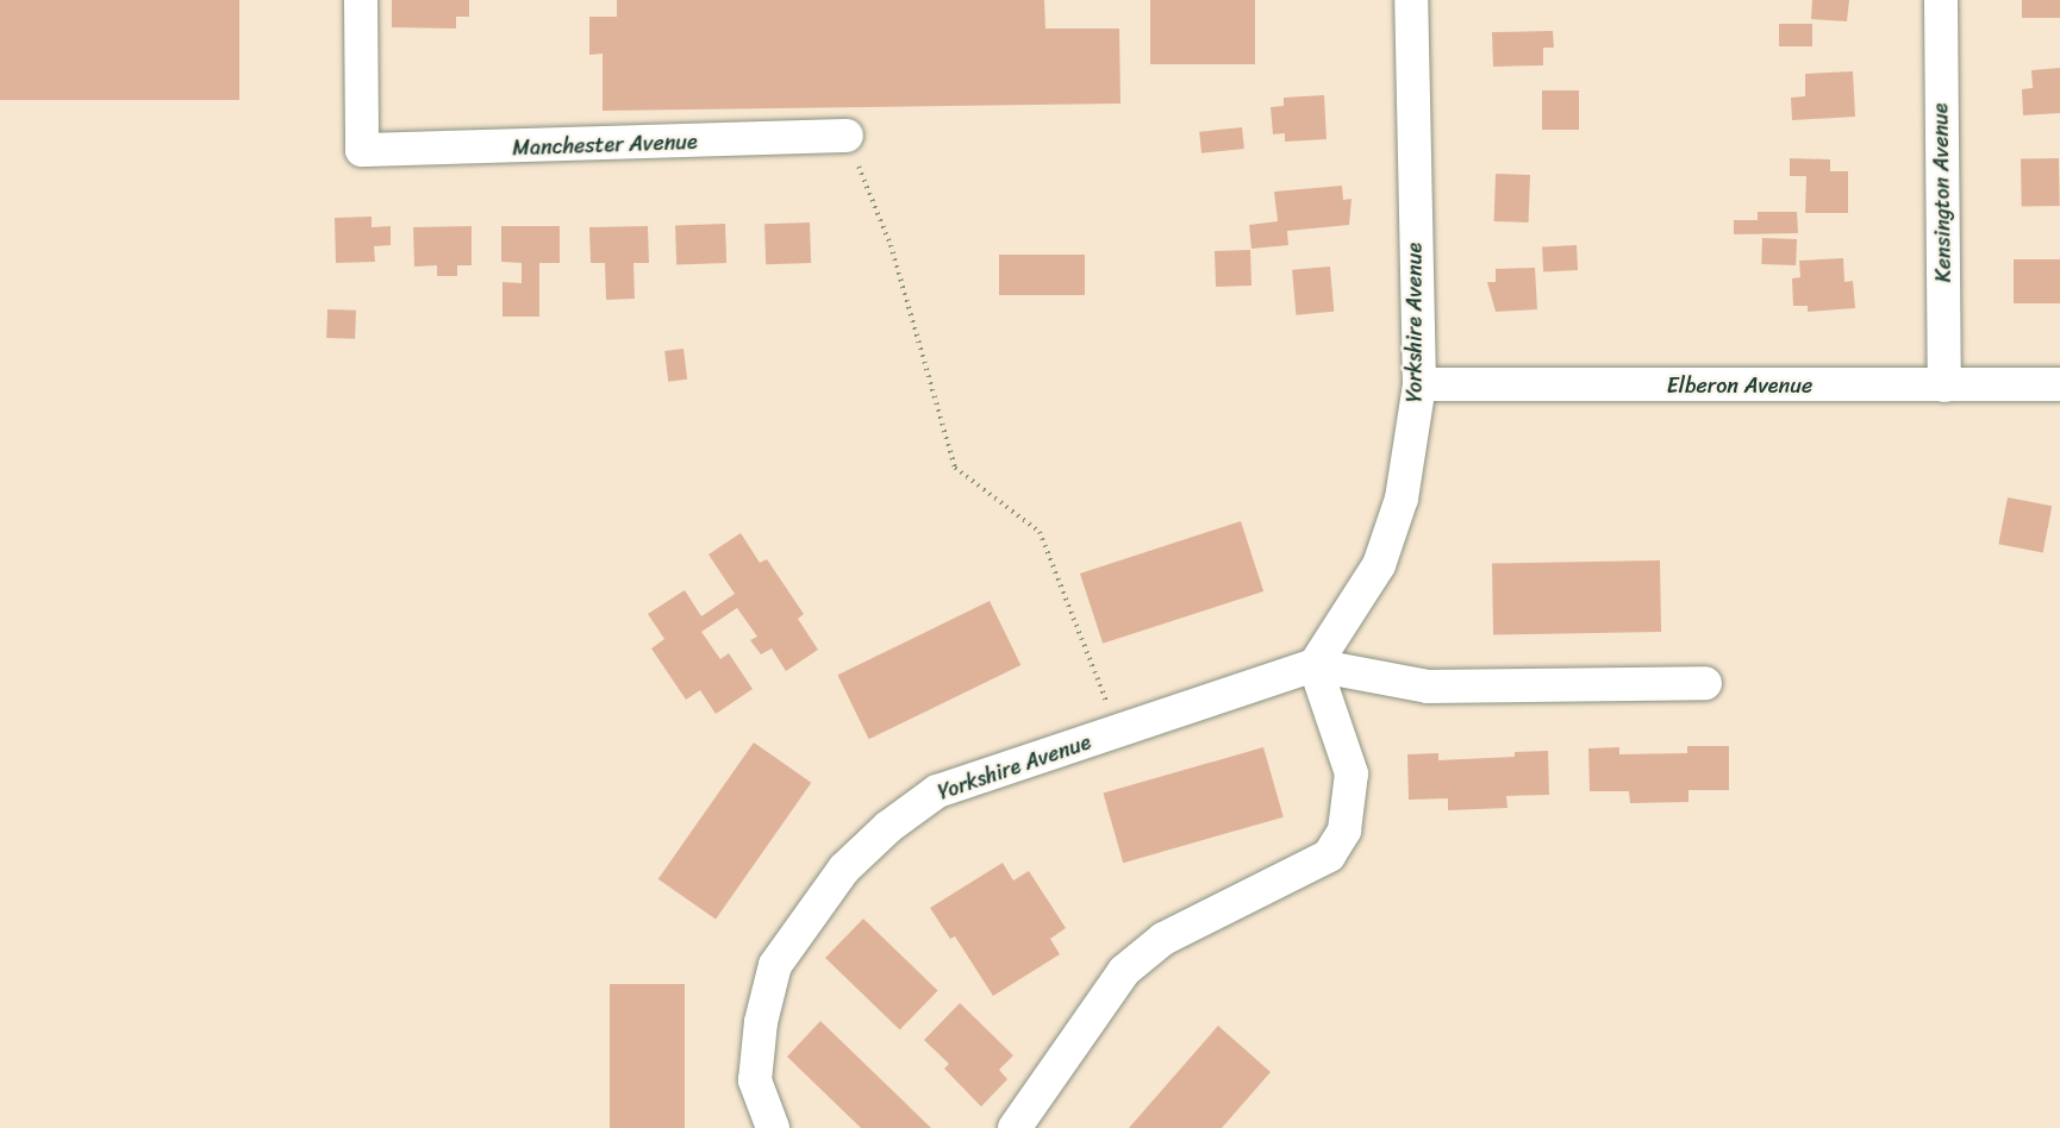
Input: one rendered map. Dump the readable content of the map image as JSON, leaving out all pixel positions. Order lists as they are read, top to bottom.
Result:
{
  "streets": {
    "street": [
      "Manchester Avenue",
      "Kensington Avenue",
      "Yorkshire Avenue",
      "Elberon Avenue"
    ]
  },
  "crossings": [
    ["Kensington Avenue", "Elberon Avenue"],
    ["Yorkshire Avenue", "Elberon Avenue"]
  ]
}
